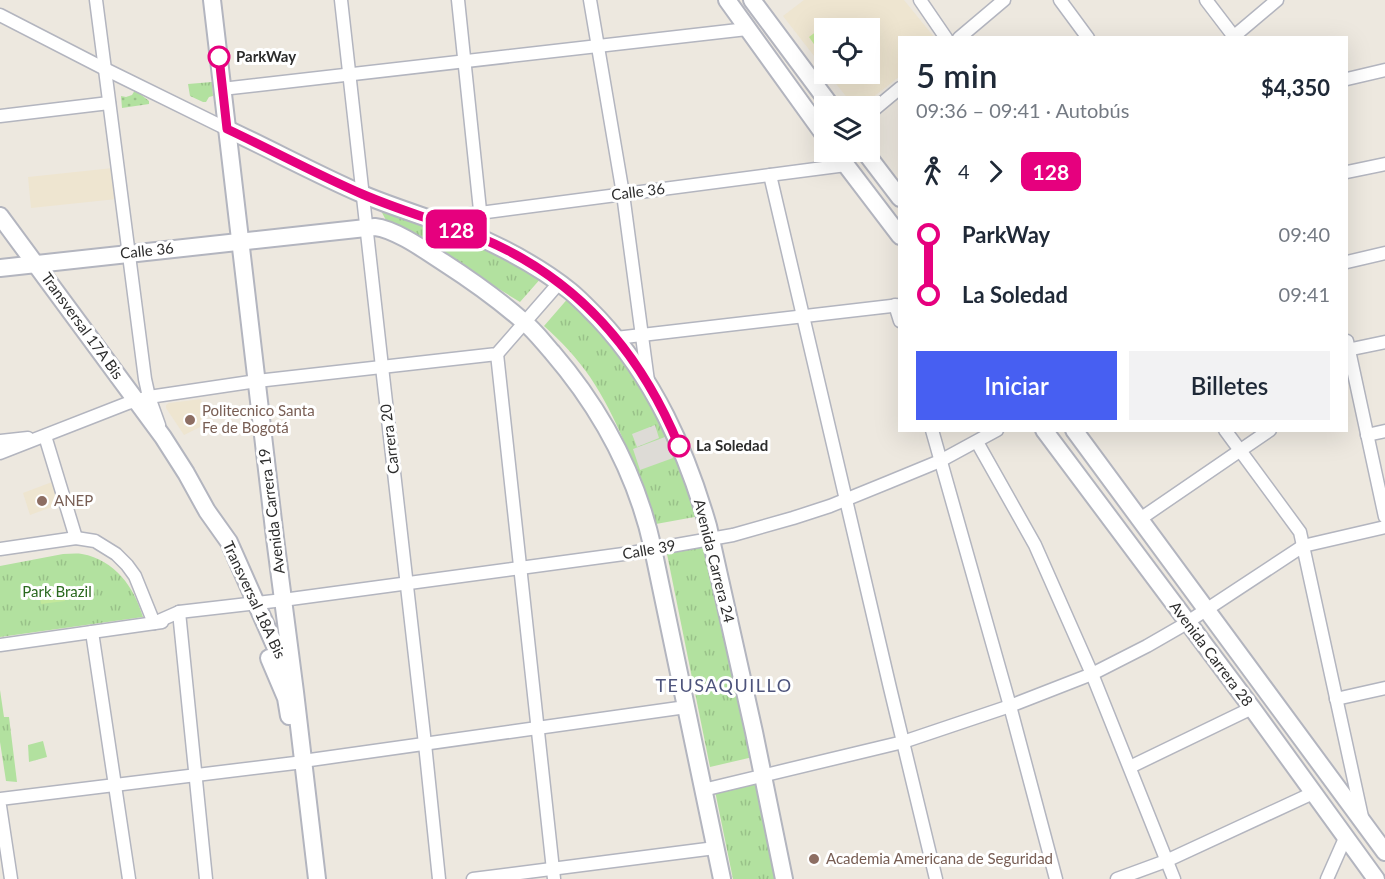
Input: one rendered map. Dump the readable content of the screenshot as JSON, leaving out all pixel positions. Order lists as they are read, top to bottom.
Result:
{
  "streets": {
    "main road": [
      "Calle 36",
      "Transversal 17A Bis",
      "Avenida Carrera 19",
      "Avenida Carrera 24",
      "Transversal 18A Bis",
      "Avenida Carrera 28"
    ],
    "street": ["Carrera 20", "Calle 39"]
  },
  "crossings": [
    ["Calle 36", "Transversal 17A Bis"],
    ["Calle 36", "Carrera 20"],
    ["Calle 36", "Avenida Carrera 19"],
    ["Calle 36", "Avenida Carrera 24"],
    ["Transversal 17A Bis", "Transversal 18A Bis"],
    ["Carrera 20", "Calle 39"],
    ["Carrera 20", "Avenida Carrera 24"],
    ["Avenida Carrera 19", "Calle 39"],
    ["Avenida Carrera 19", "Avenida Carrera 24"],
    ["Avenida Carrera 19", "Transversal 18A Bis"],
    ["Calle 39", "Avenida Carrera 24"],
    ["Calle 39", "Transversal 18A Bis"]
  ],
  "districts": ["TEUSAQUILLO"],
  "parks": ["Park Brazil"],
  "places": [
    "ParkWay",
    "Politecnico Santa Fe de Bogotá",
    "La Soledad",
    "ANEP",
    "Academia Americana de Seguridad"
  ],
  "lines": ["bus line 128"],
  "page": {
    "on_map": "128",
    "heading": ["5 min", "09:36 – 09:41 · Autobús", "$4,350"],
    "legs": ["4", "128"],
    "list": [
      {
        "name": "ParkWay",
        "value": "09:40"
      },
      {
        "name": "La Soledad",
        "value": "09:41"
      }
    ],
    "buttons": ["Iniciar", "Billetes"]
  }
}
